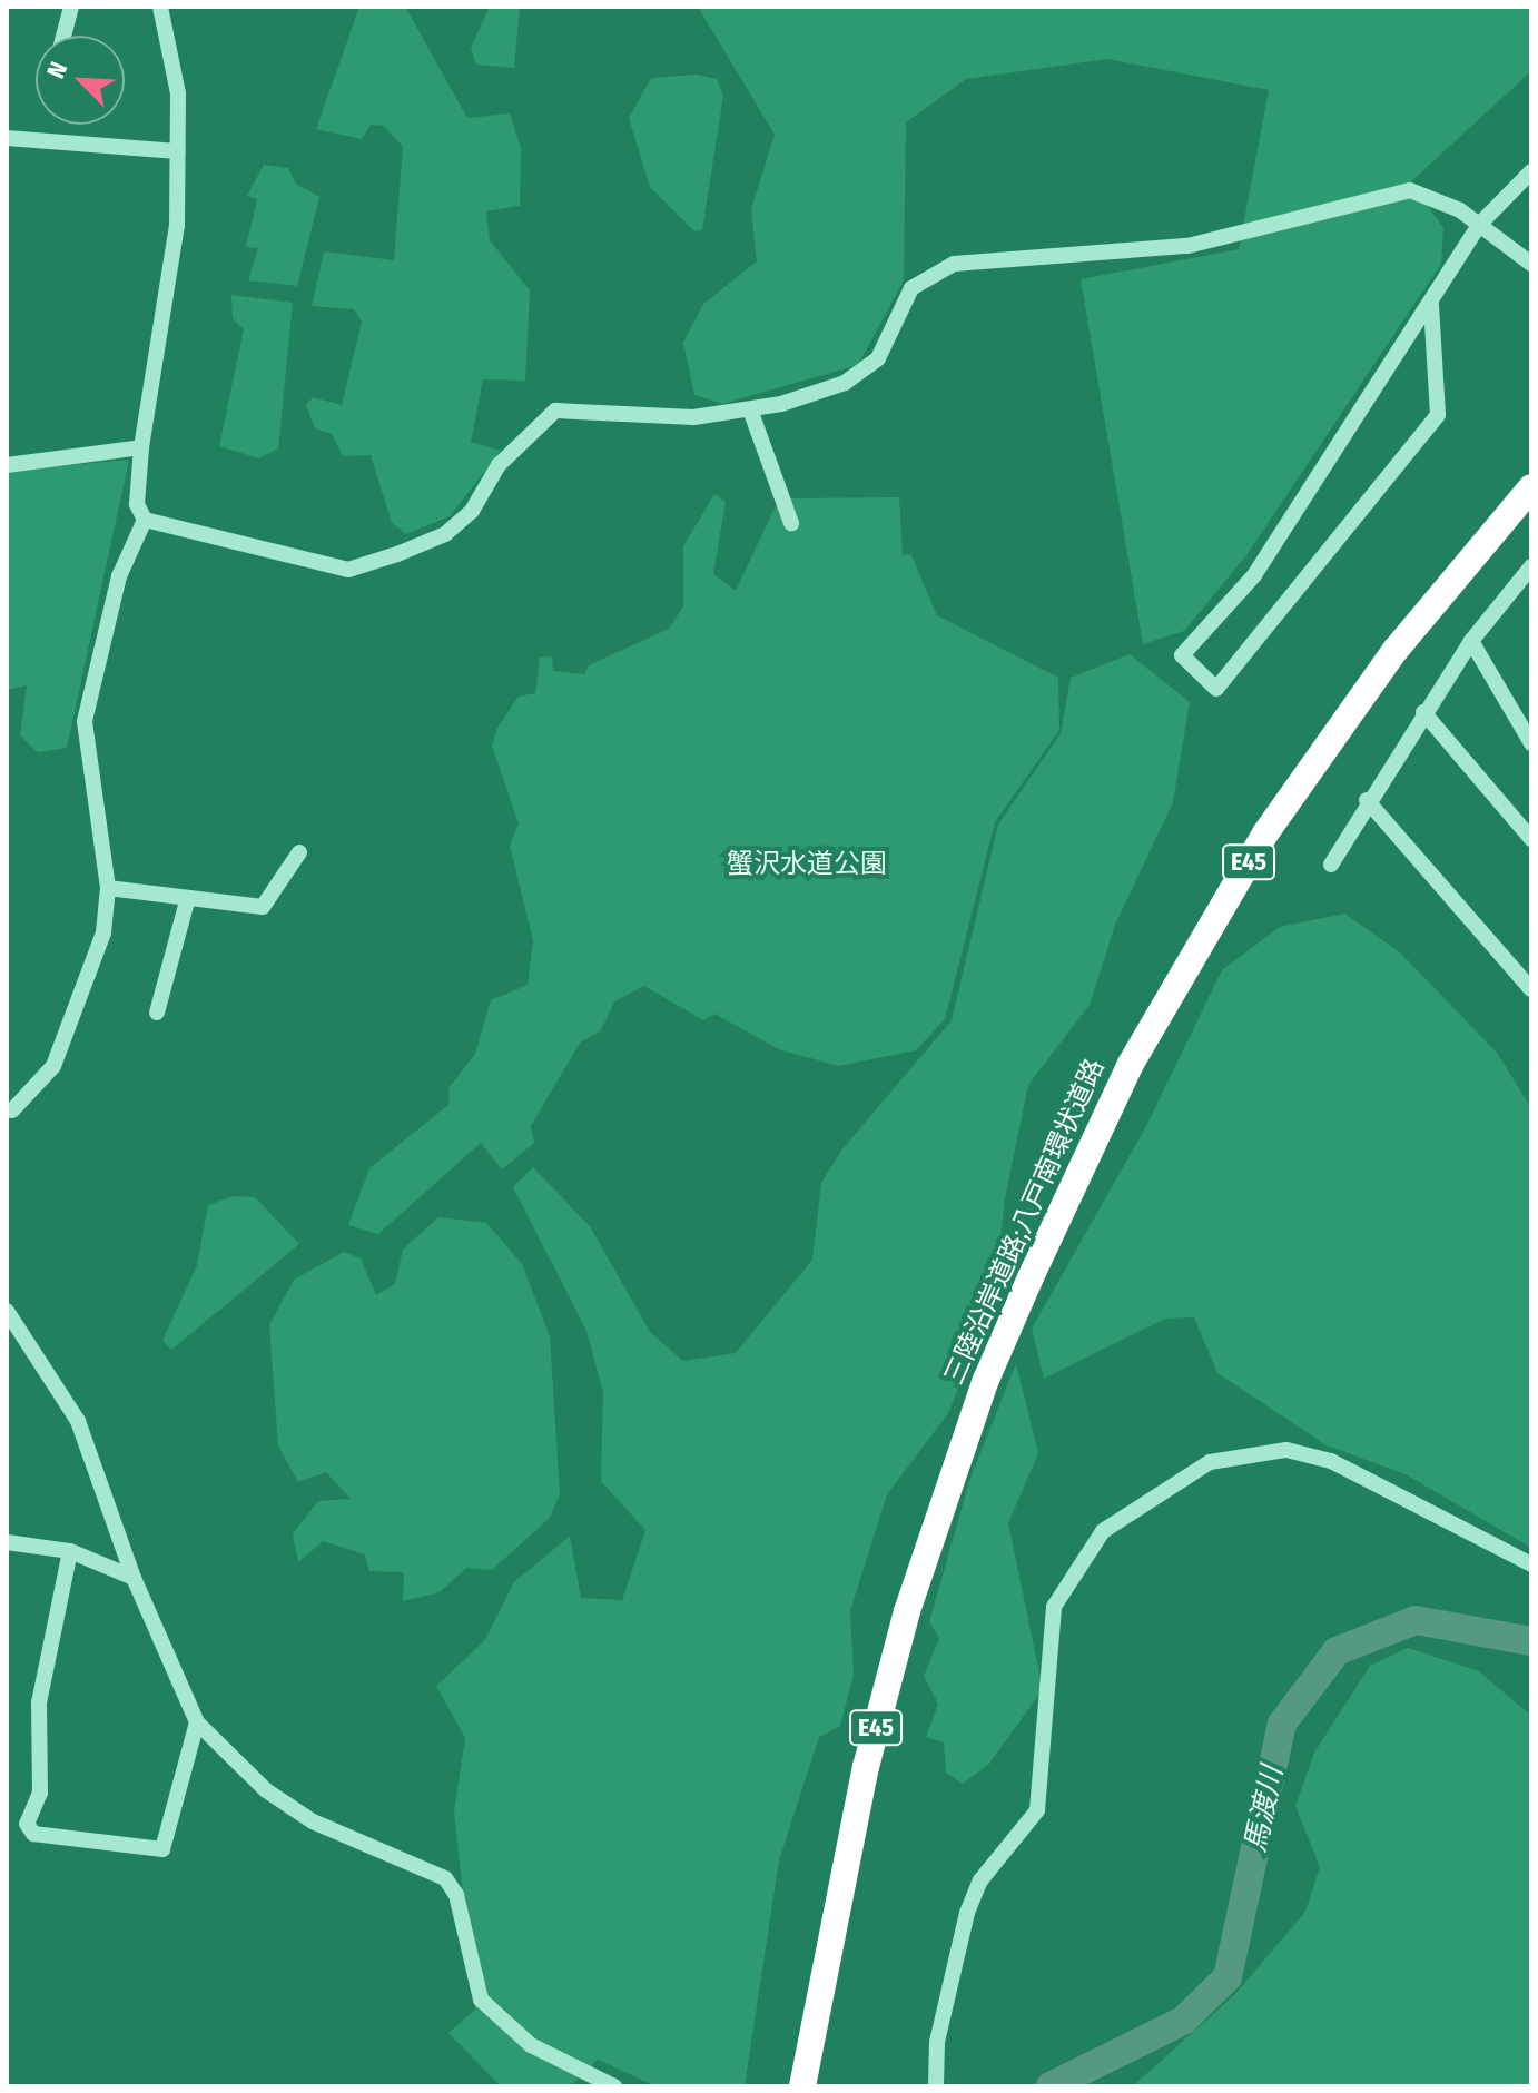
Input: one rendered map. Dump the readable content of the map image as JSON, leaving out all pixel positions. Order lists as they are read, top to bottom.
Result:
{
  "streets": {
    "highway": ["E45", "三陸沿岸道路;八戸南環状道路"]
  },
  "water": ["馬渡川"],
  "parks": ["蟹沢水道公園"],
  "north": "top left"
}
